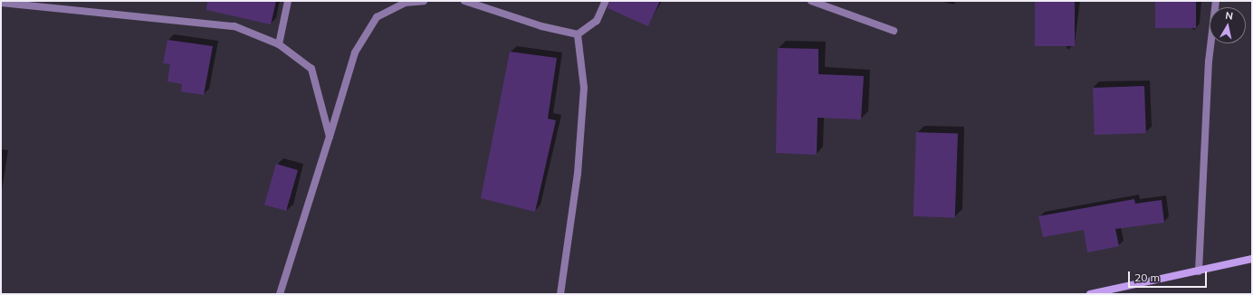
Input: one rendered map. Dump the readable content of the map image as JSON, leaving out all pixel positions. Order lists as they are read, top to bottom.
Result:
{
  "scale_bar": "20 m",
  "north": "top"
}
